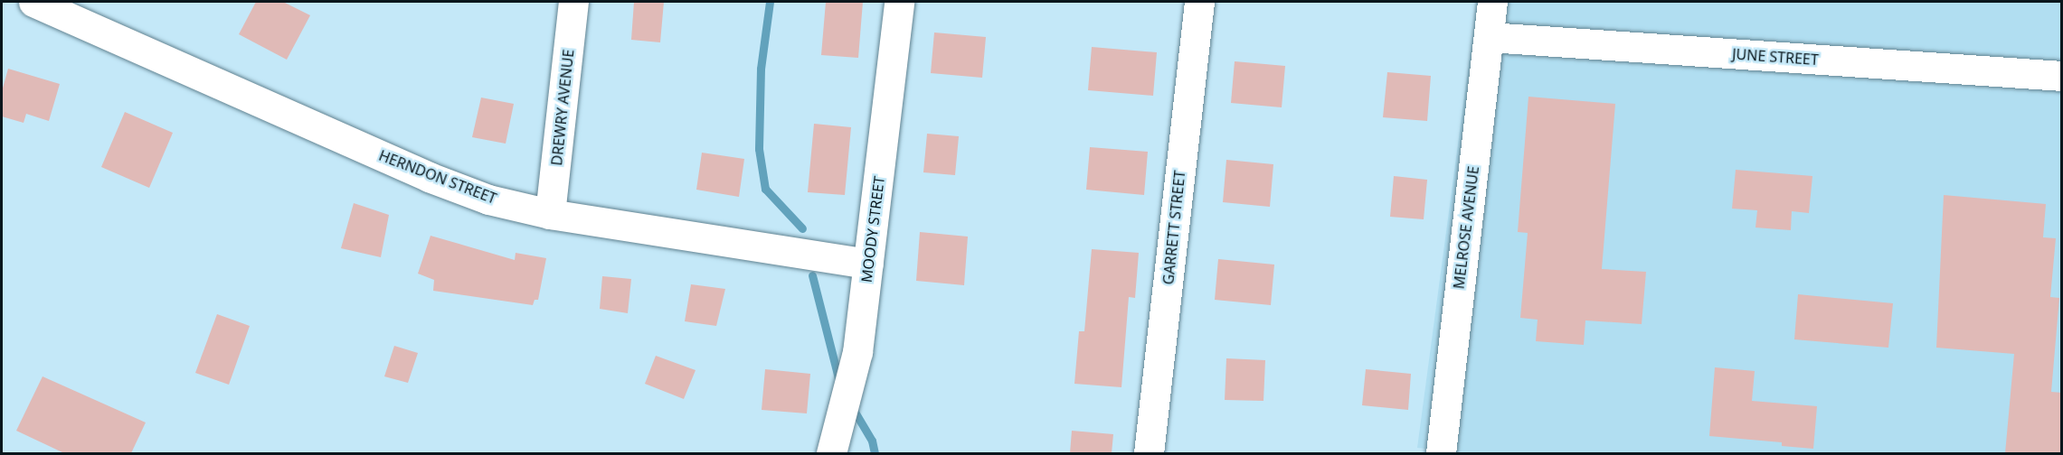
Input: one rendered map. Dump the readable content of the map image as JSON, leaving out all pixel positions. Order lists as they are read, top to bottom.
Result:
{
  "streets": {
    "street": [
      "JUNE STREET",
      "DREWRY AVENUE",
      "HERNDON STREET",
      "GARRETT STREET",
      "MELROSE AVENUE",
      "MOODY STREET"
    ]
  },
  "crossings": [
    ["JUNE STREET", "MELROSE AVENUE"],
    ["DREWRY AVENUE", "HERNDON STREET"],
    ["HERNDON STREET", "MOODY STREET"]
  ]
}
